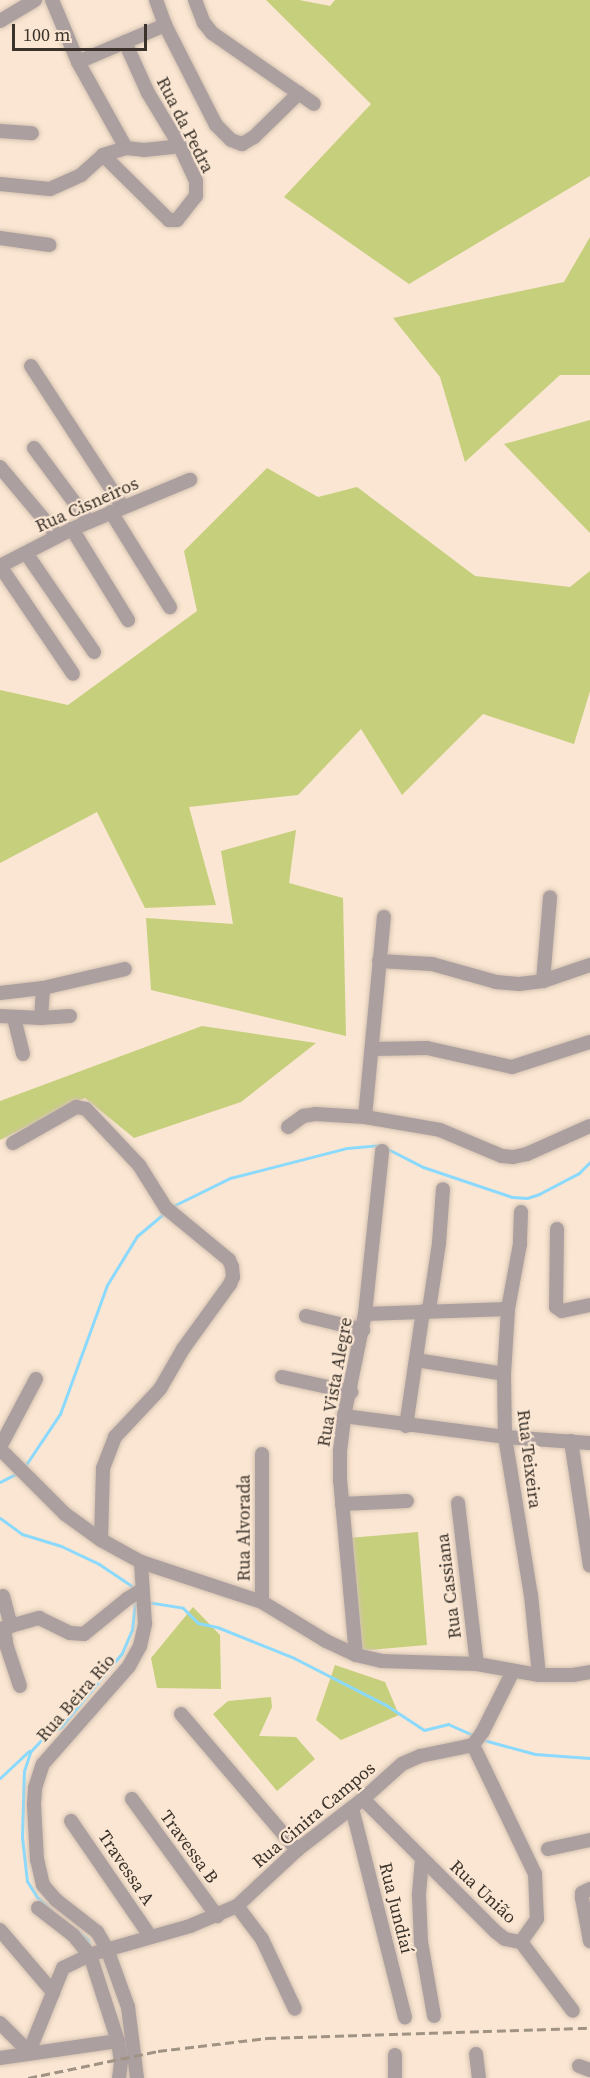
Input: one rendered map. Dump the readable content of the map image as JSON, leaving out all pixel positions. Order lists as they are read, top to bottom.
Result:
{
  "streets": {
    "street": [
      "Rua da Pedra",
      "Rua Cisneiros",
      "Rua Vista Alegre",
      "Rua Teixeira",
      "Rua Alvorada",
      "Rua Cassiana",
      "Rua Beira Rio",
      "Rua Cinira Campos",
      "Travessa B",
      "Travessa A",
      "Rua União",
      "Rua Jundiaí"
    ]
  },
  "crossings": [
    ["Rua Beira Rio", "Rua Cinira Campos"],
    ["Rua Cinira Campos", "Travessa B"],
    ["Rua Cinira Campos", "Travessa A"],
    ["Rua Cinira Campos", "Rua União"],
    ["Rua Cinira Campos", "Rua Jundiaí"],
    ["Rua União", "Rua Jundiaí"]
  ],
  "scale_bar": "100 m"
}
